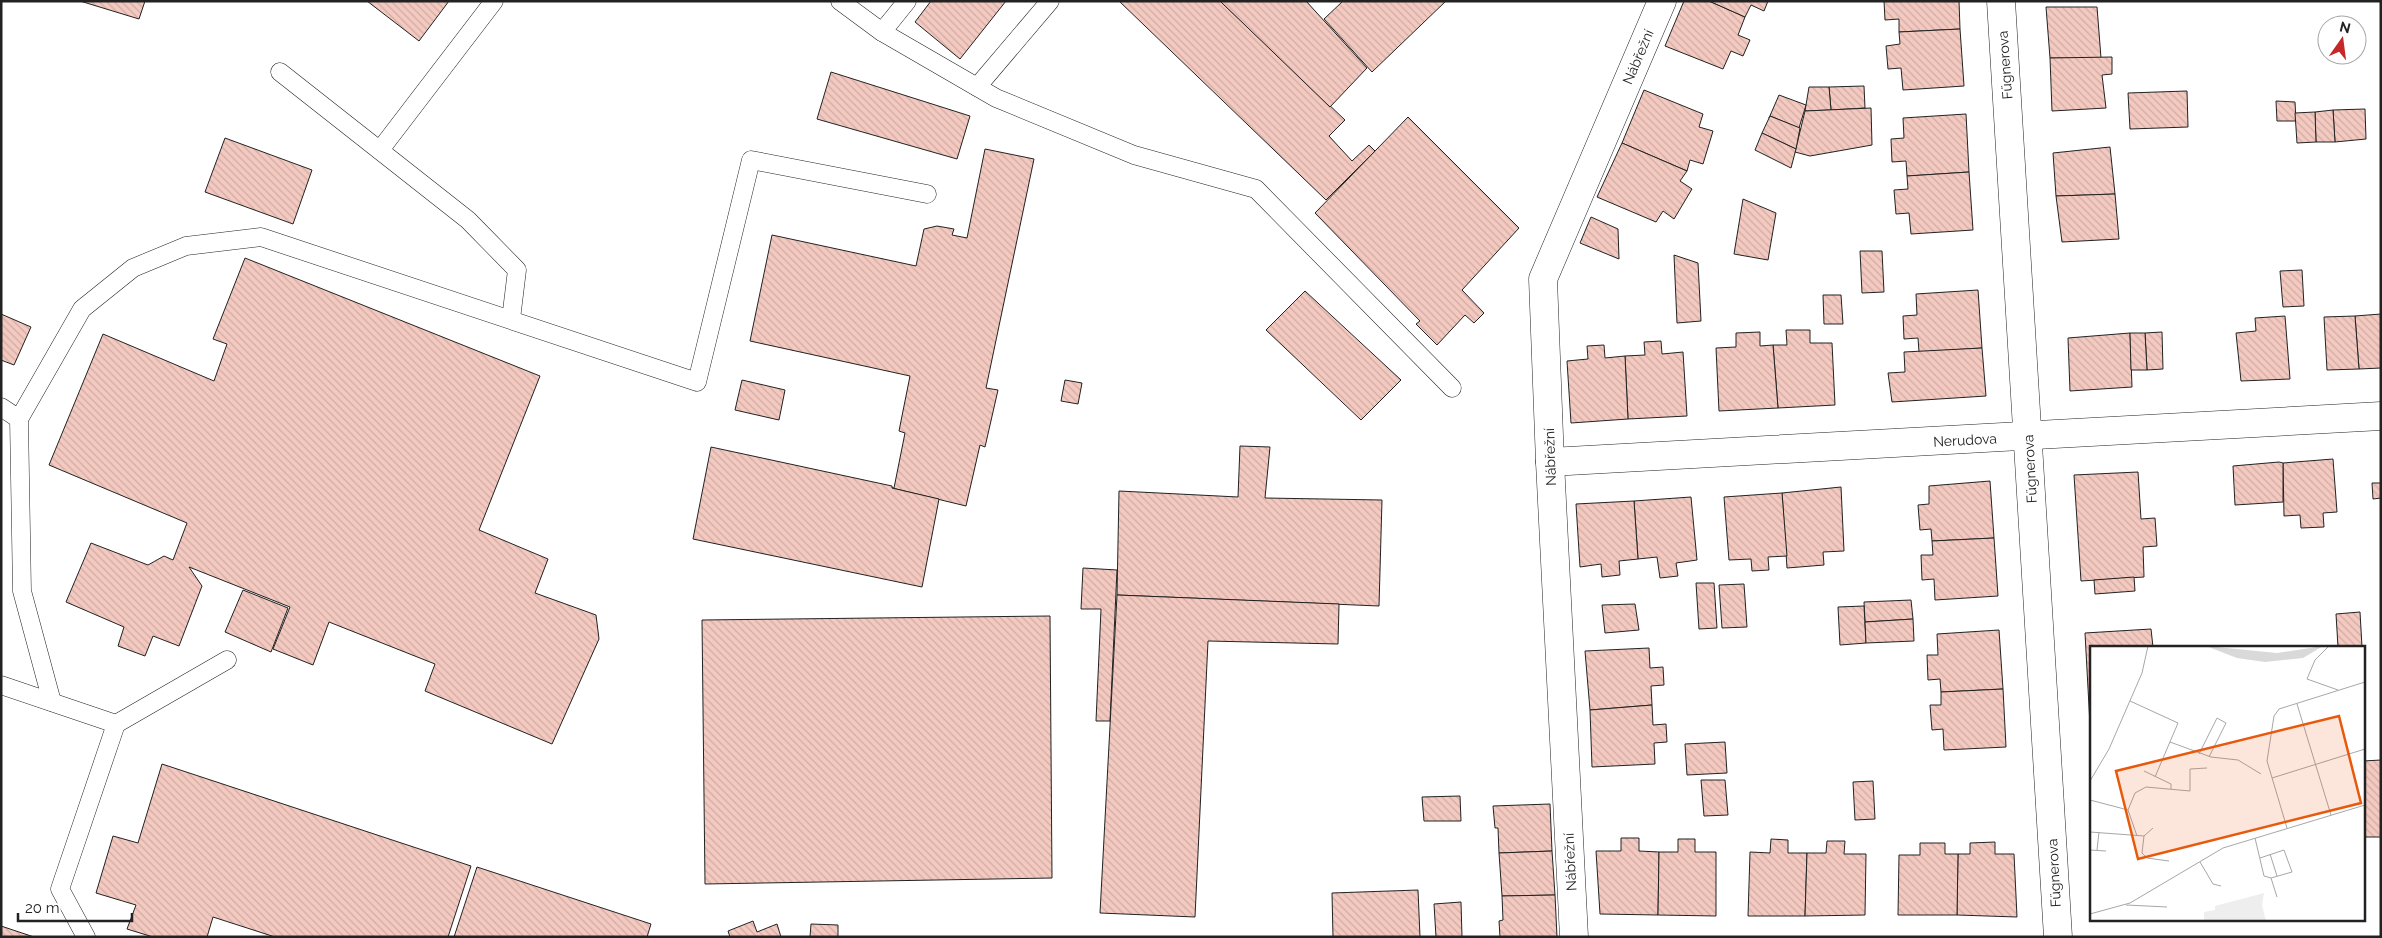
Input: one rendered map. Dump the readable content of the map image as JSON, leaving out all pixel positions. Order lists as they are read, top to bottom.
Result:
{
  "streets": {
    "street": ["Nábřežní", "Fűgnerova", "Nerudova"]
  },
  "crossings": [
    ["Nábřežní", "Nerudova"],
    ["Fűgnerova", "Nerudova"]
  ],
  "scale_bar": "20 m",
  "north": "top"
}
